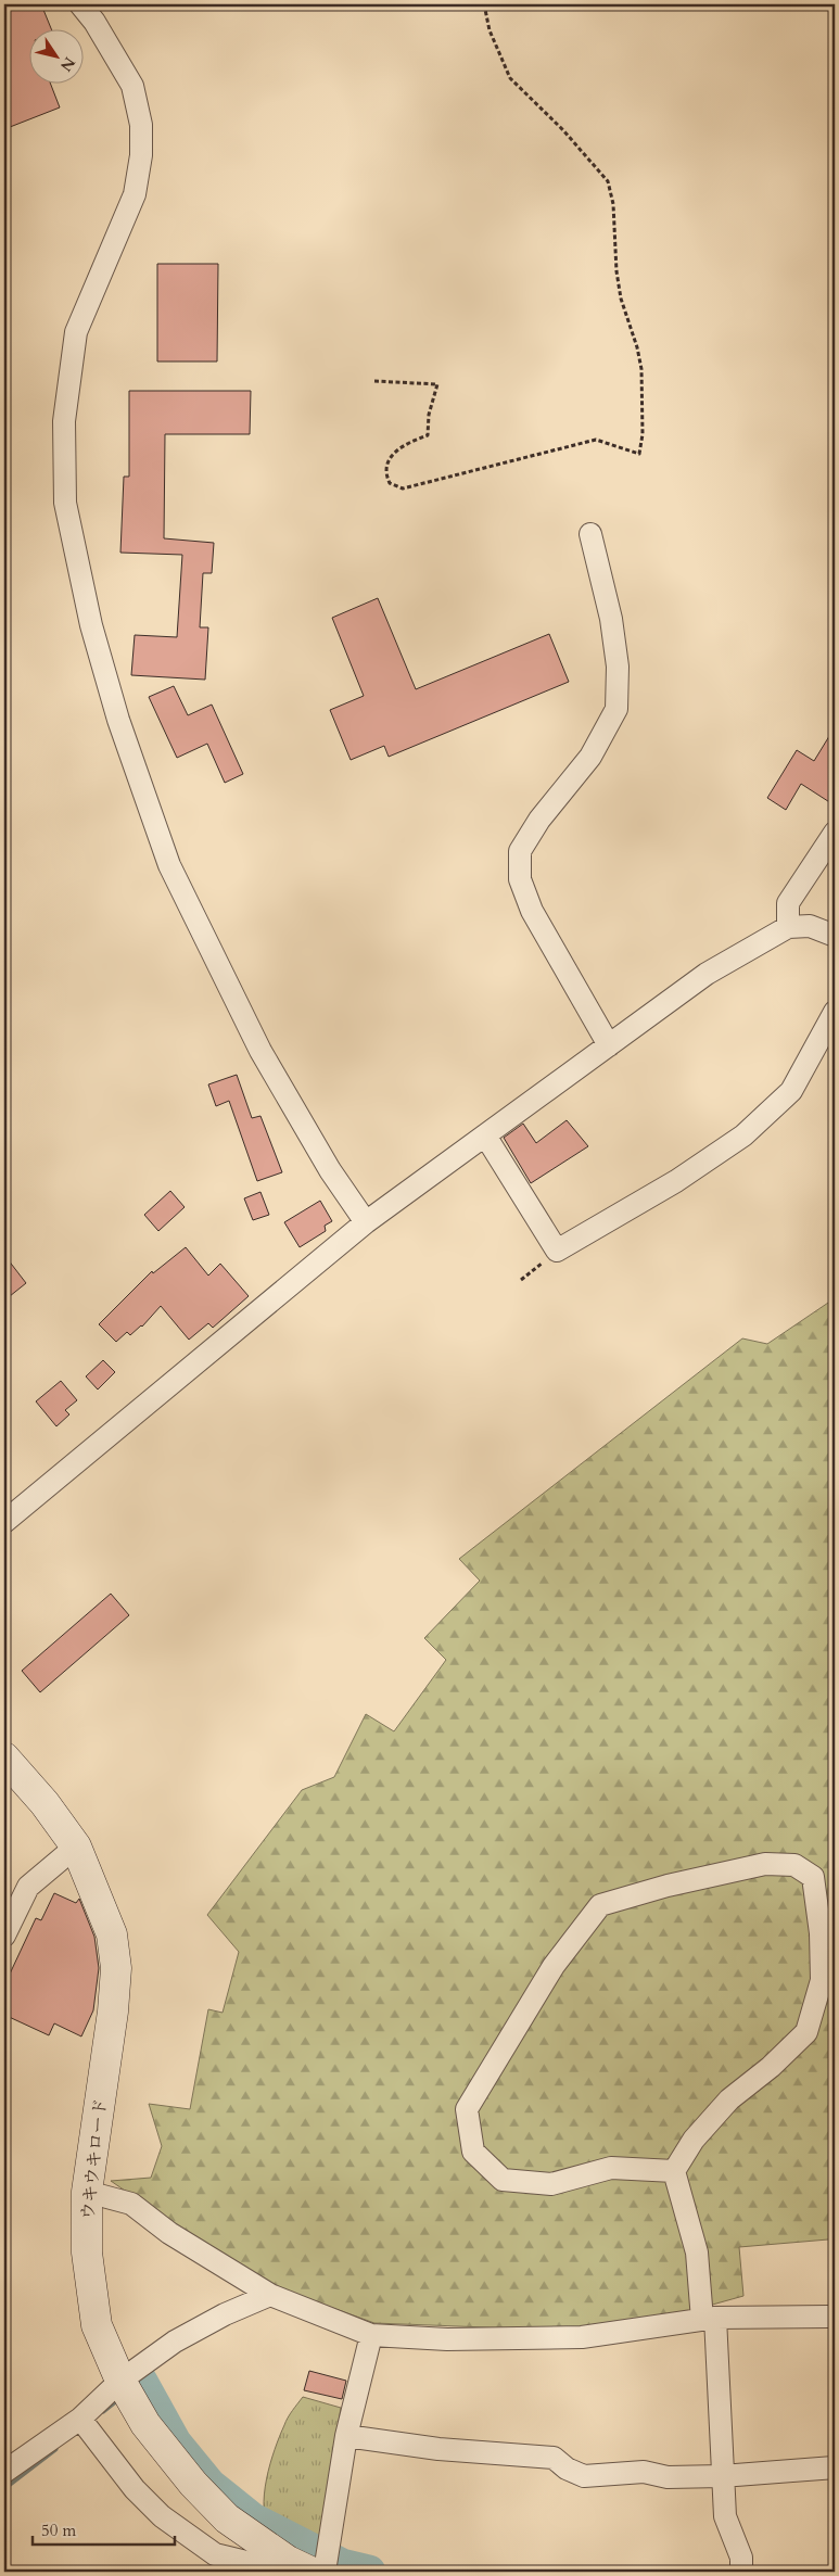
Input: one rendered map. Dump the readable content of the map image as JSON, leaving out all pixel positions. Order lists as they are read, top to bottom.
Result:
{
  "streets": {
    "street": ["ウキウキロード"]
  },
  "scale_bar": "50 m",
  "north": "bottom right"
}
